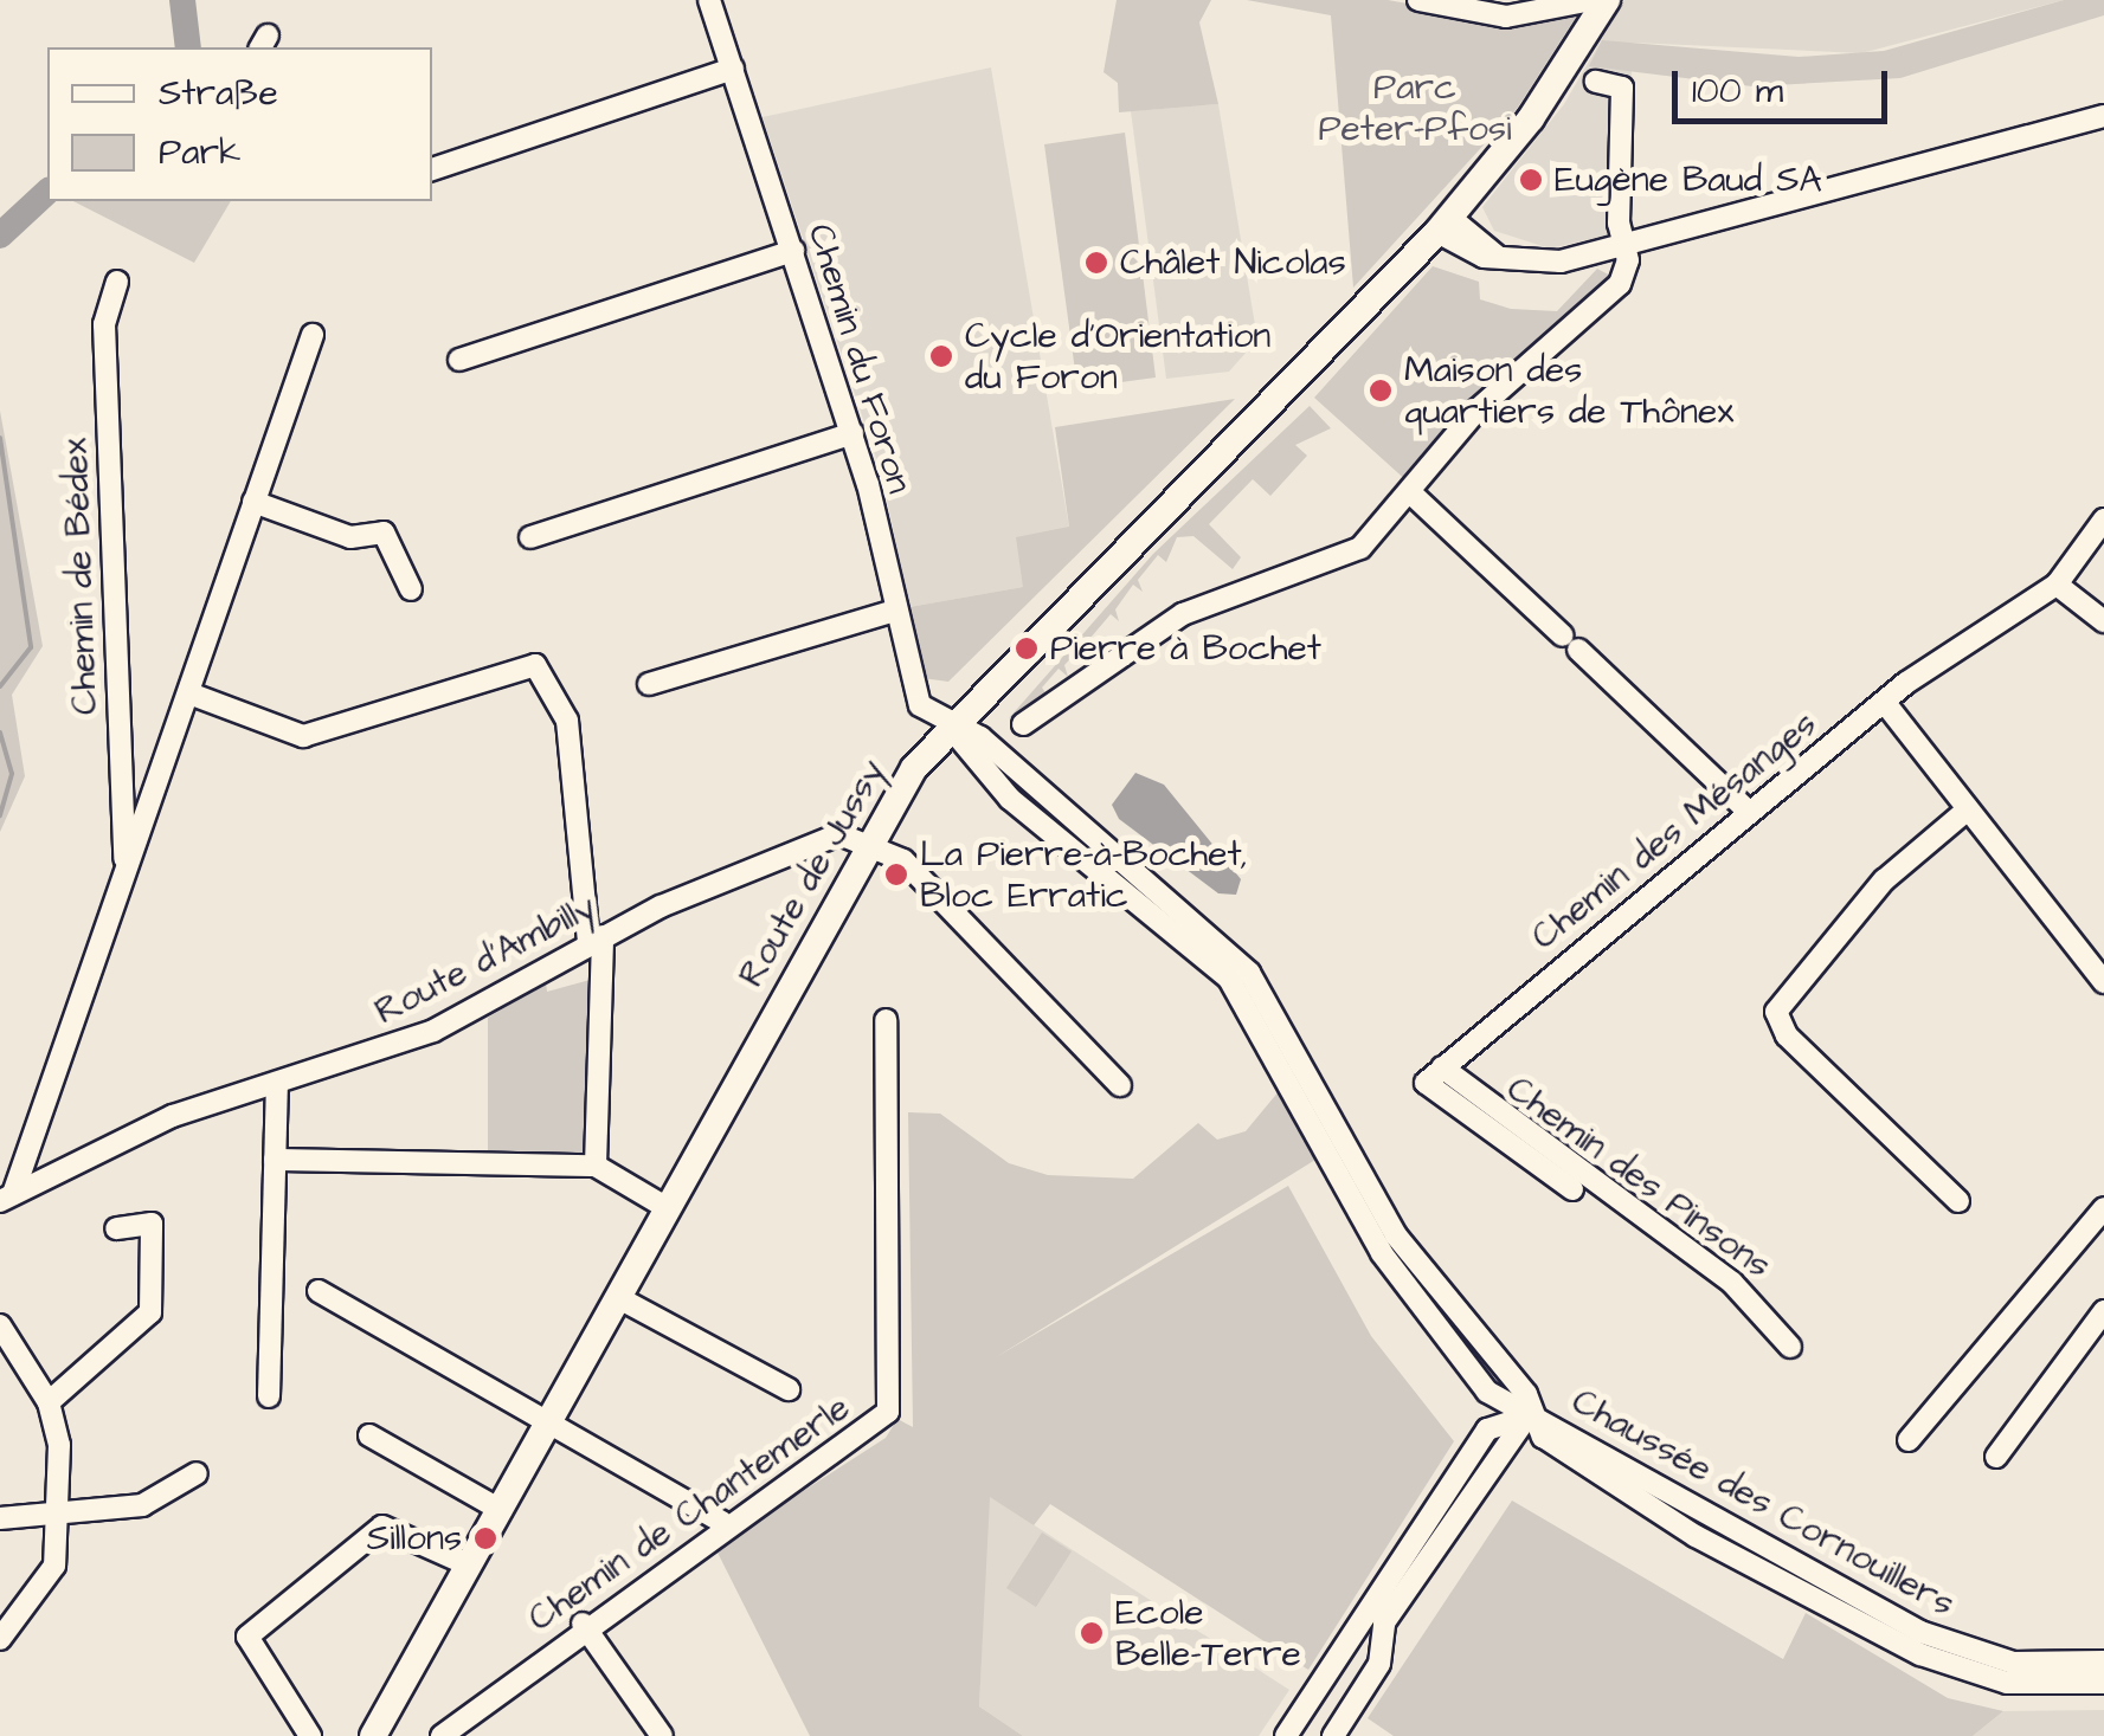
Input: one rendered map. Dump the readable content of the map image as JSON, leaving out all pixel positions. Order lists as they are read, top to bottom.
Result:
{
  "streets": {
    "main road": ["Route de Jussy"],
    "street": [
      "Chemin du Foron",
      "Chemin de Bédex",
      "Chemin des Mésanges",
      "Route d'Ambilly",
      "Chemin des Pinsons",
      "Chaussée des Cornouillers",
      "Chemin de Chantemerle"
    ]
  },
  "crossings": [
    ["Chemin du Foron", "Route de Jussy"],
    ["Chemin du Foron", "Chaussée des Cornouillers"],
    ["Chemin de Bédex", "Route d'Ambilly"],
    ["Chemin des Mésanges", "Chemin des Pinsons"],
    ["Route de Jussy", "Route d'Ambilly"],
    ["Route de Jussy", "Chaussée des Cornouillers"]
  ],
  "parks": ["Parc Peter-Pfosi"],
  "places": [
    "Eugène Baud SA",
    "Châlet Nicolas",
    "Cycle d'Orientation du Foron",
    "Maison des quartiers de Thônex",
    "Pierre à Bochet",
    "La Pierre-à-Bochet, Bloc Erratic",
    "Sillons",
    "Ecole Belle-Terre"
  ],
  "legend": ["Straße", "Park"],
  "scale_bar": "100 m"
}
